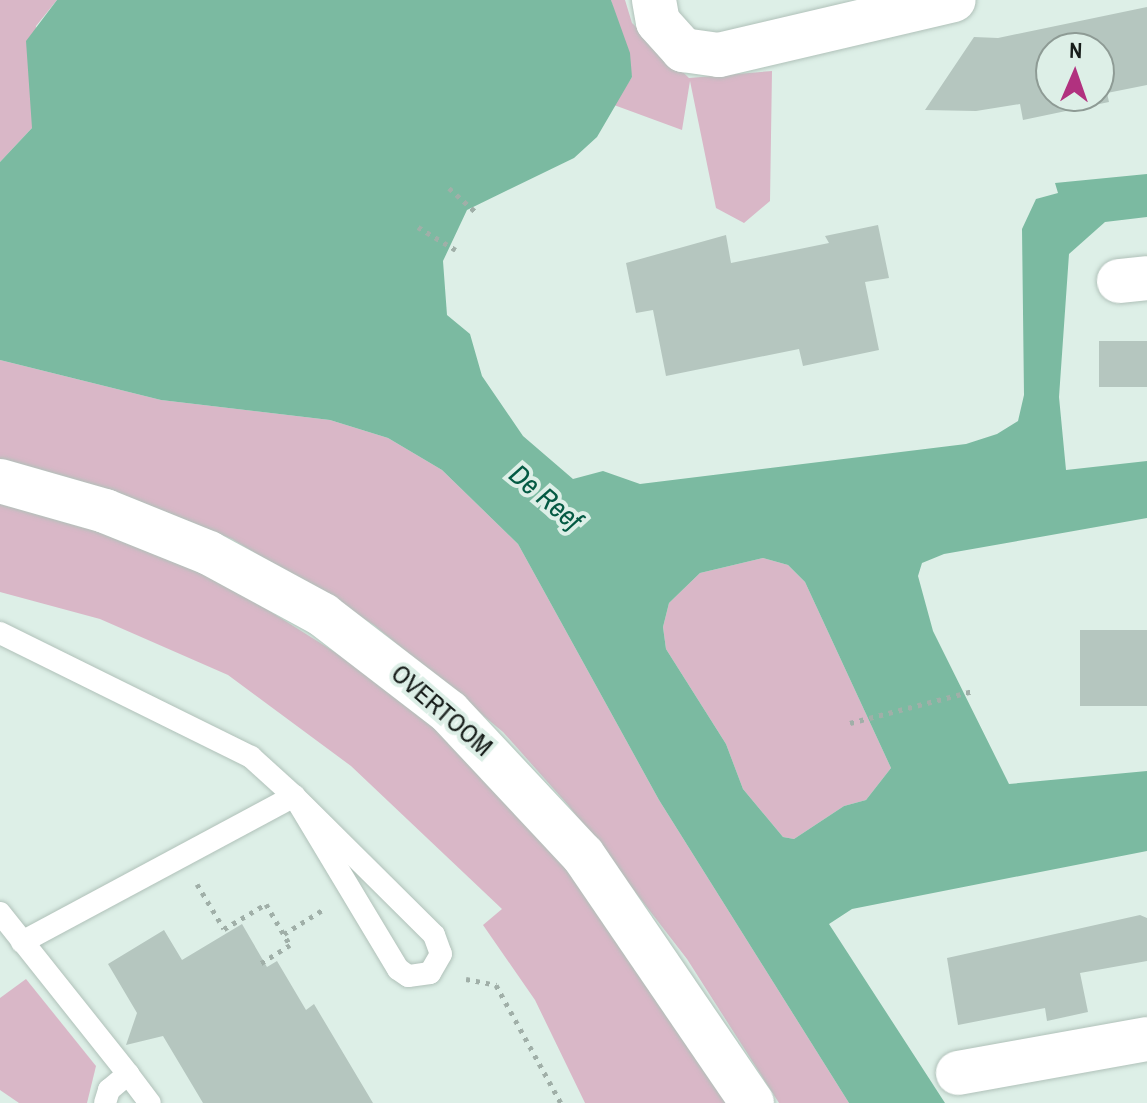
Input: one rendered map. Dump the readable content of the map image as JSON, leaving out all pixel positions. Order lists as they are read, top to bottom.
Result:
{
  "streets": {
    "street": ["OVERTOOM"]
  },
  "water": ["De Reef"],
  "north": "top"
}
